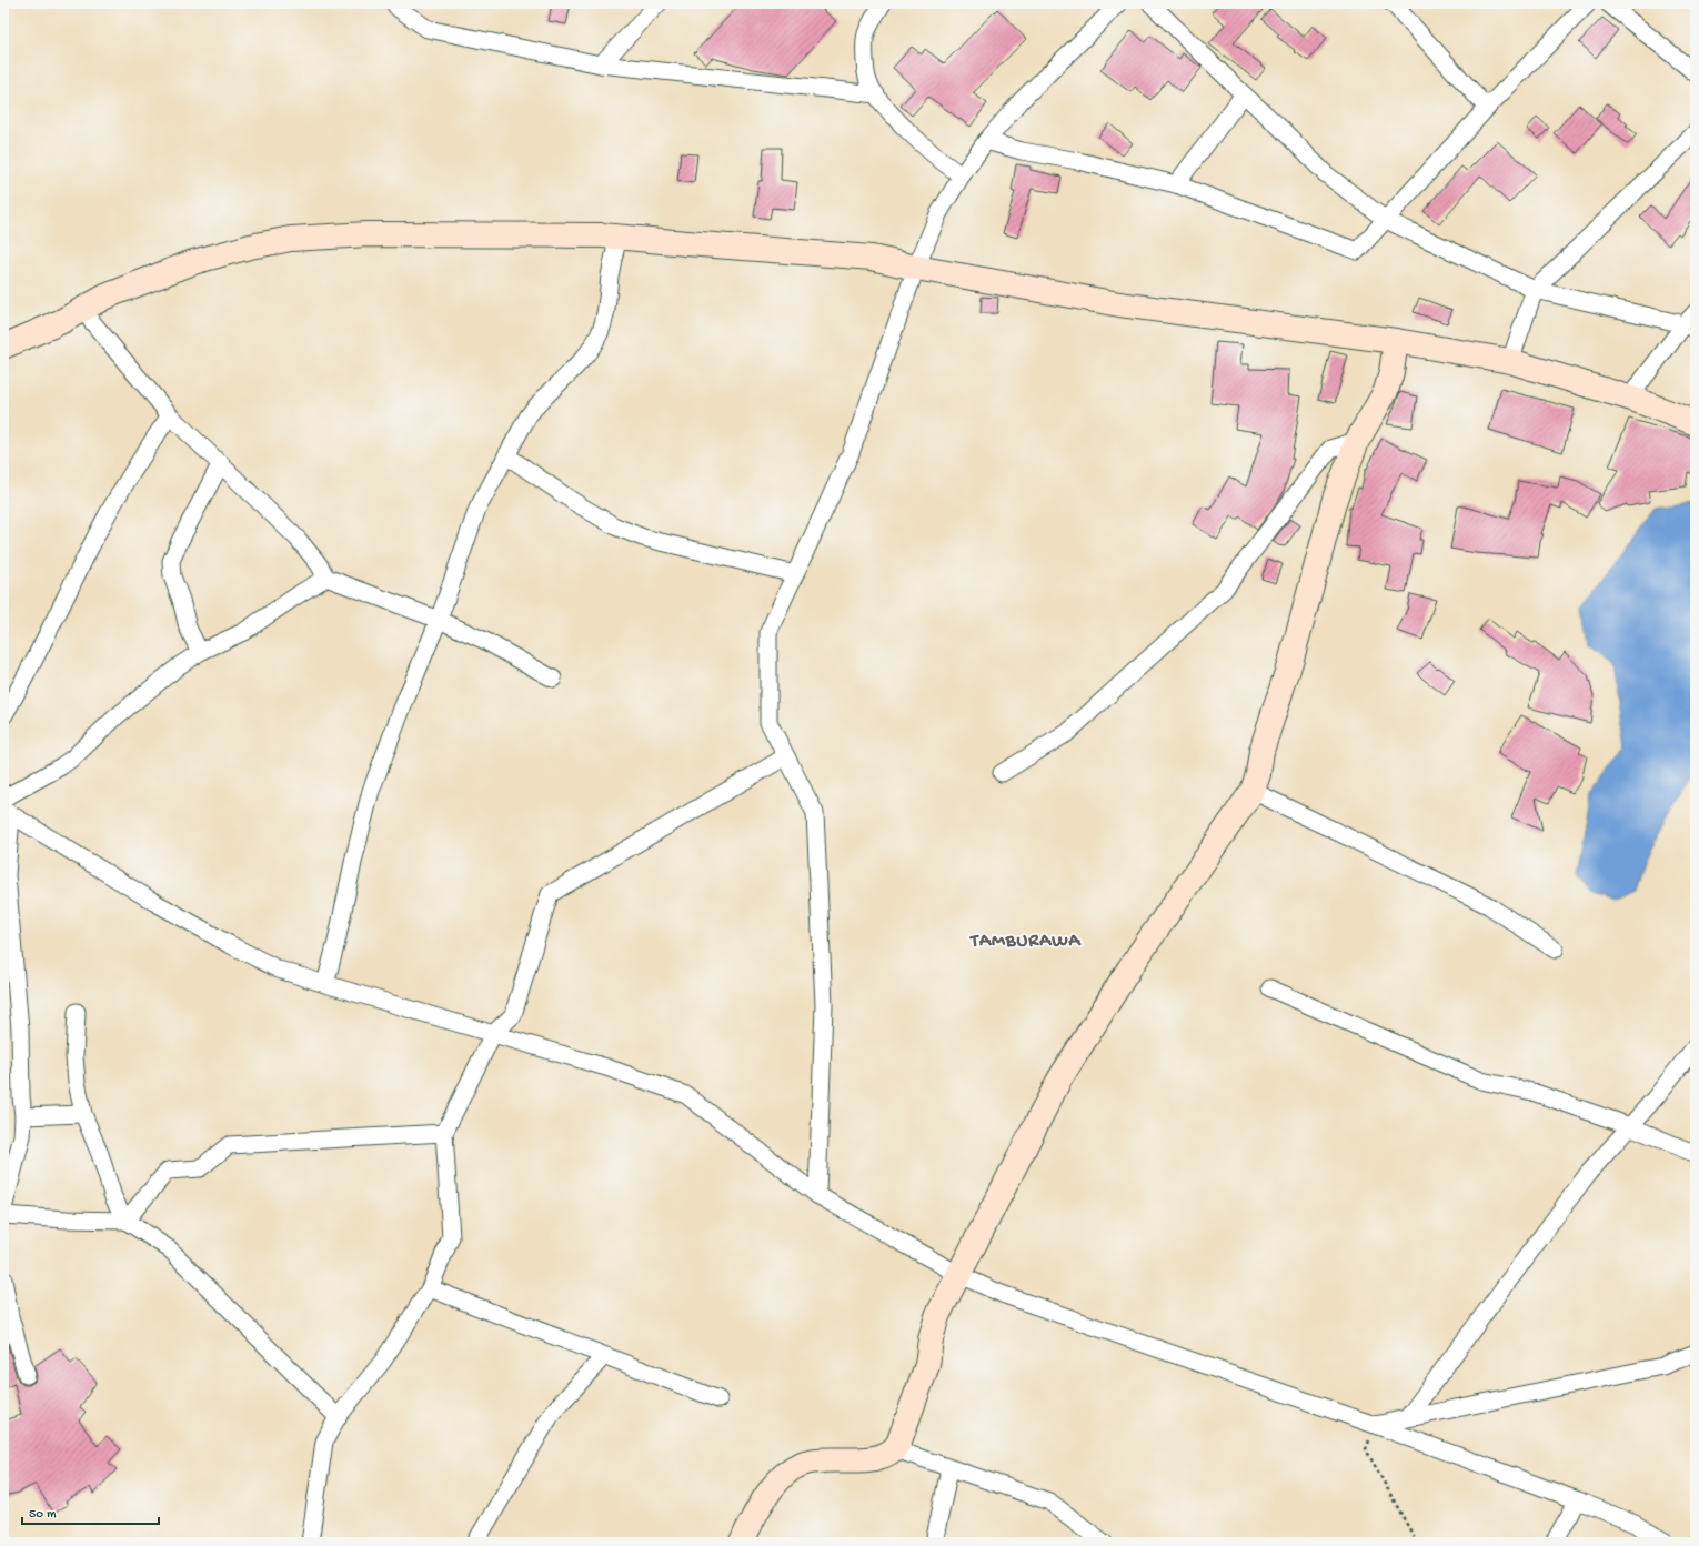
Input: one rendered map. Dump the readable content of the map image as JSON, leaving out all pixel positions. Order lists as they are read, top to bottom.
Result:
{
  "districts": ["TAMBURAWA"],
  "scale_bar": "50 m"
}
